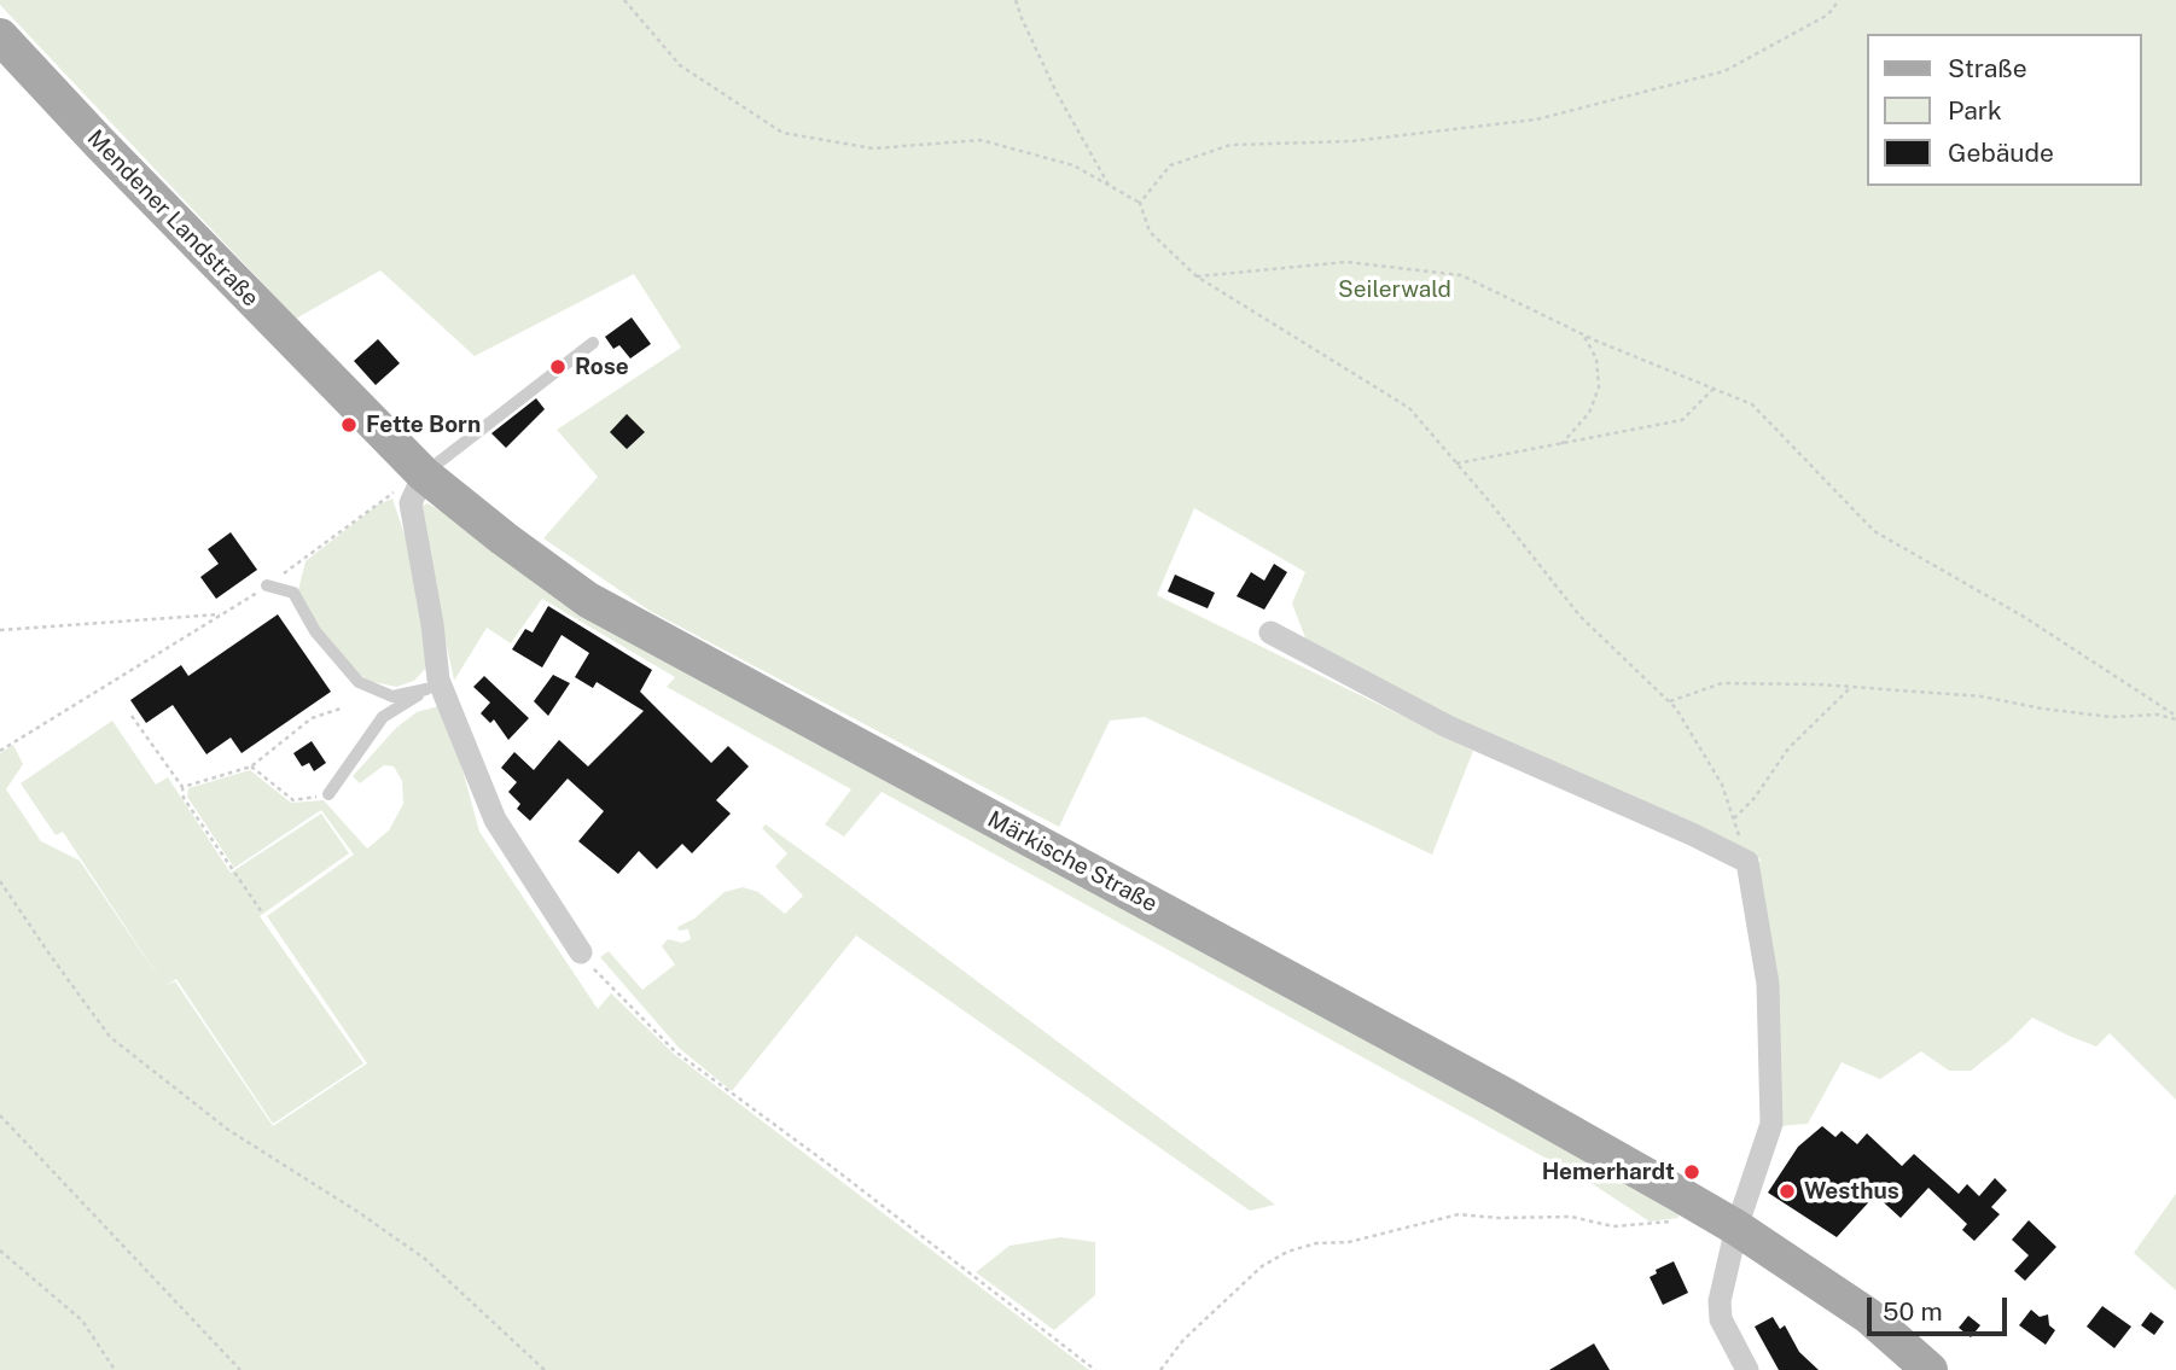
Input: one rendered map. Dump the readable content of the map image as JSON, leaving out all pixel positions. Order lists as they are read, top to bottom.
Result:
{
  "streets": {
    "main road": ["Mendener Landstraße", "Märkische Straße"]
  },
  "crossings": [
    ["Mendener Landstraße", "Märkische Straße"]
  ],
  "parks": ["Seilerwald"],
  "places": [
    "Rose",
    "Fette Born",
    "Hemerhardt",
    "Westhus"
  ],
  "legend": ["Straße", "Park", "Gebäude"],
  "scale_bar": "50 m"
}
